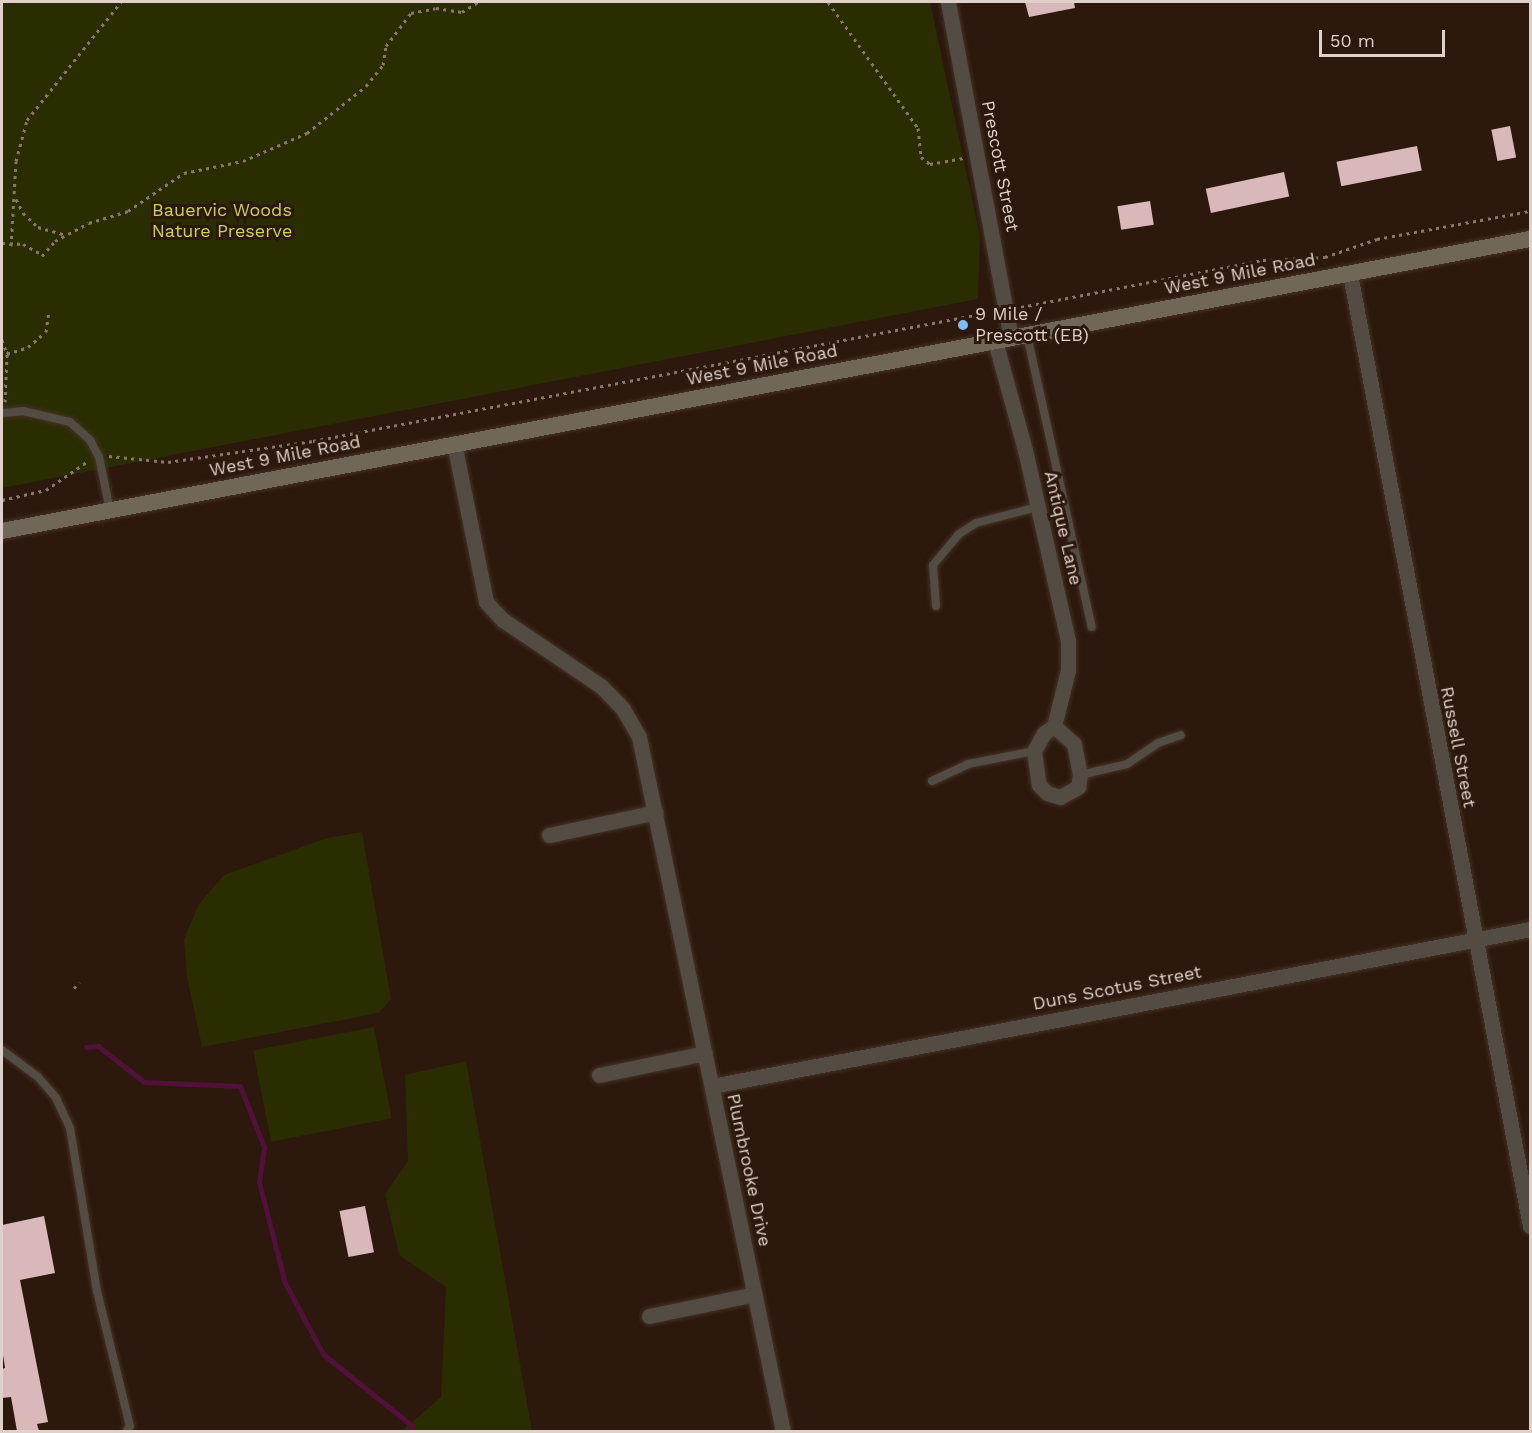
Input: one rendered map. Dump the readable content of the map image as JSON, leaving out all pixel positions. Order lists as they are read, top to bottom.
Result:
{
  "streets": {
    "main road": ["West 9 Mile Road"],
    "street": [
      "Prescott Street",
      "Antique Lane",
      "Russell Street",
      "Duns Scotus Street",
      "Plumbrooke Drive"
    ]
  },
  "crossings": [
    ["Prescott Street", "West 9 Mile Road"],
    ["Prescott Street", "Antique Lane"],
    ["West 9 Mile Road", "Antique Lane"],
    ["West 9 Mile Road", "Russell Street"],
    ["West 9 Mile Road", "Plumbrooke Drive"],
    ["Russell Street", "Duns Scotus Street"],
    ["Duns Scotus Street", "Plumbrooke Drive"]
  ],
  "parks": ["Bauervic Woods Nature Preserve"],
  "places": ["9 Mile / Prescott (EB)"],
  "scale_bar": "50 m"
}
